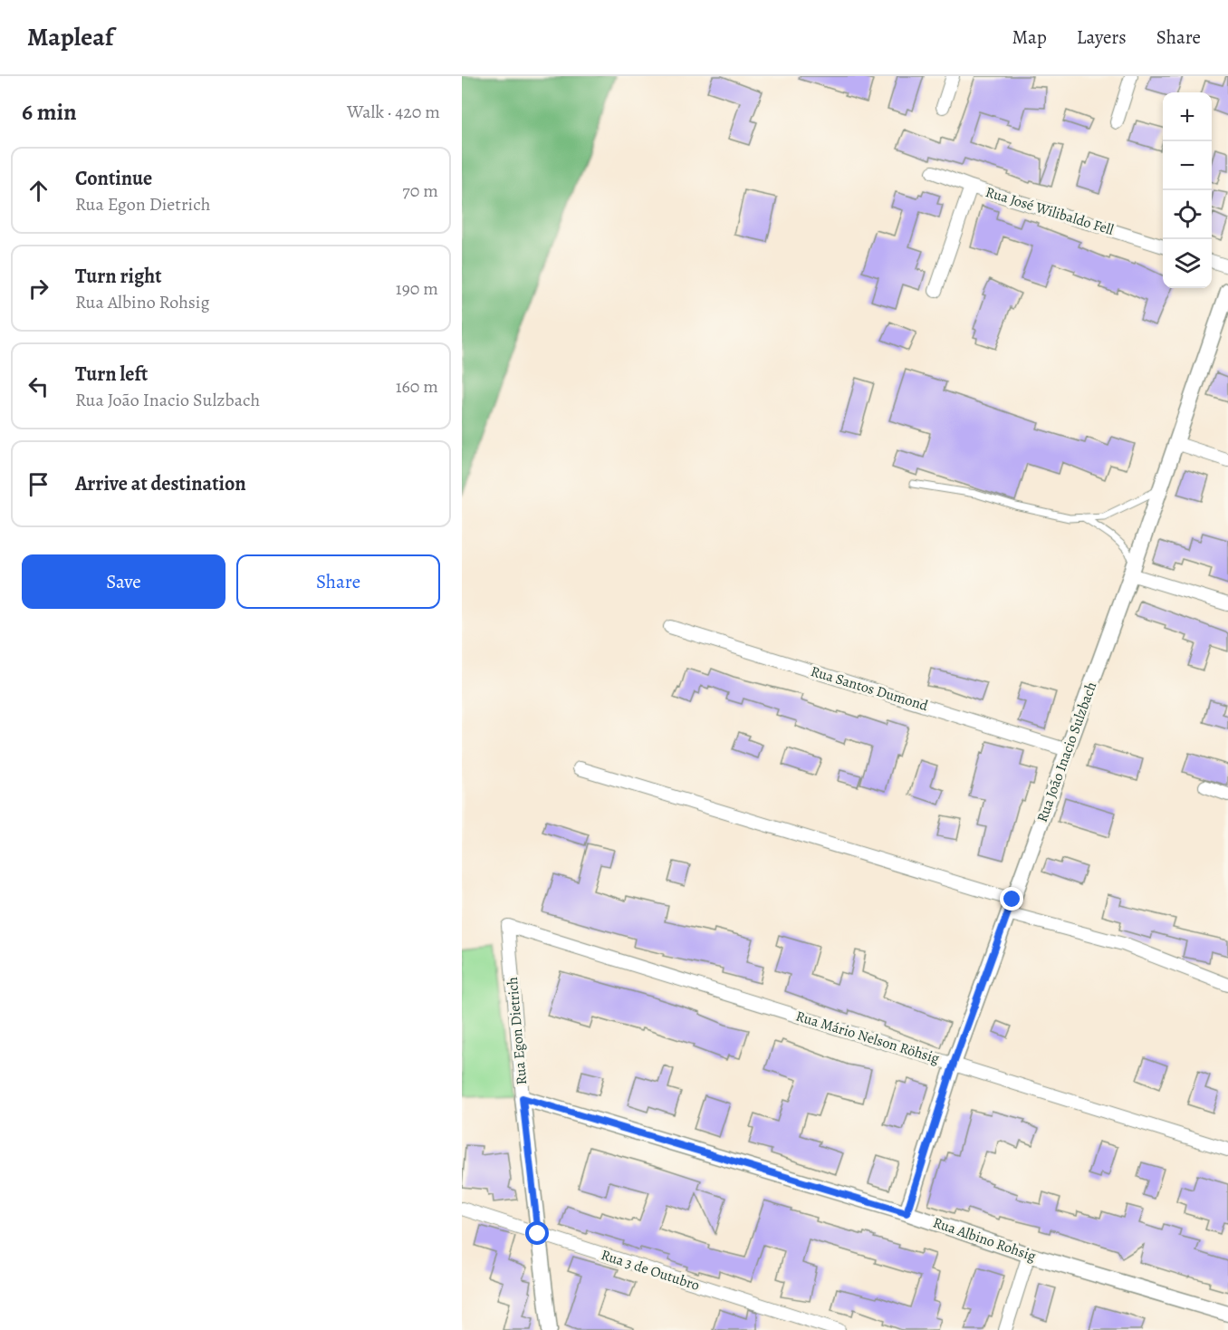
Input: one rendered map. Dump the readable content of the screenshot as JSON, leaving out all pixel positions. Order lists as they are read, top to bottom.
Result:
{
  "streets": {
    "street": [
      "Rua José Wilibaldo Fell",
      "Rua Santos Dumond",
      "Rua João Inacio Sulzbach",
      "Rua Egon Dietrich",
      "Rua Mário Nelson Röhsig",
      "Rua Albino Rohsig",
      "Rua 3 de Outubro"
    ]
  },
  "crossings": [
    ["Rua Santos Dumond", "Rua João Inacio Sulzbach"],
    ["Rua João Inacio Sulzbach", "Rua Mário Nelson Röhsig"],
    ["Rua João Inacio Sulzbach", "Rua Albino Rohsig"],
    ["Rua Egon Dietrich", "Rua Mário Nelson Röhsig"],
    ["Rua Egon Dietrich", "Rua Albino Rohsig"],
    ["Rua Egon Dietrich", "Rua 3 de Outubro"]
  ],
  "page": {
    "header": "Mapleaf",
    "nav": ["Map", "Layers", "Share"],
    "heading": ["6 min", "Walk · 420 m"],
    "map_buttons": ["+", "−"],
    "list": [
      ["Continue", "Rua Egon Dietrich", "70 m"],
      ["Turn right", "Rua Albino Rohsig", "190 m"],
      ["Turn left", "Rua João Inacio Sulzbach", "160 m"],
      "Arrive at destination"
    ],
    "buttons": ["Save", "Share"]
  }
}
